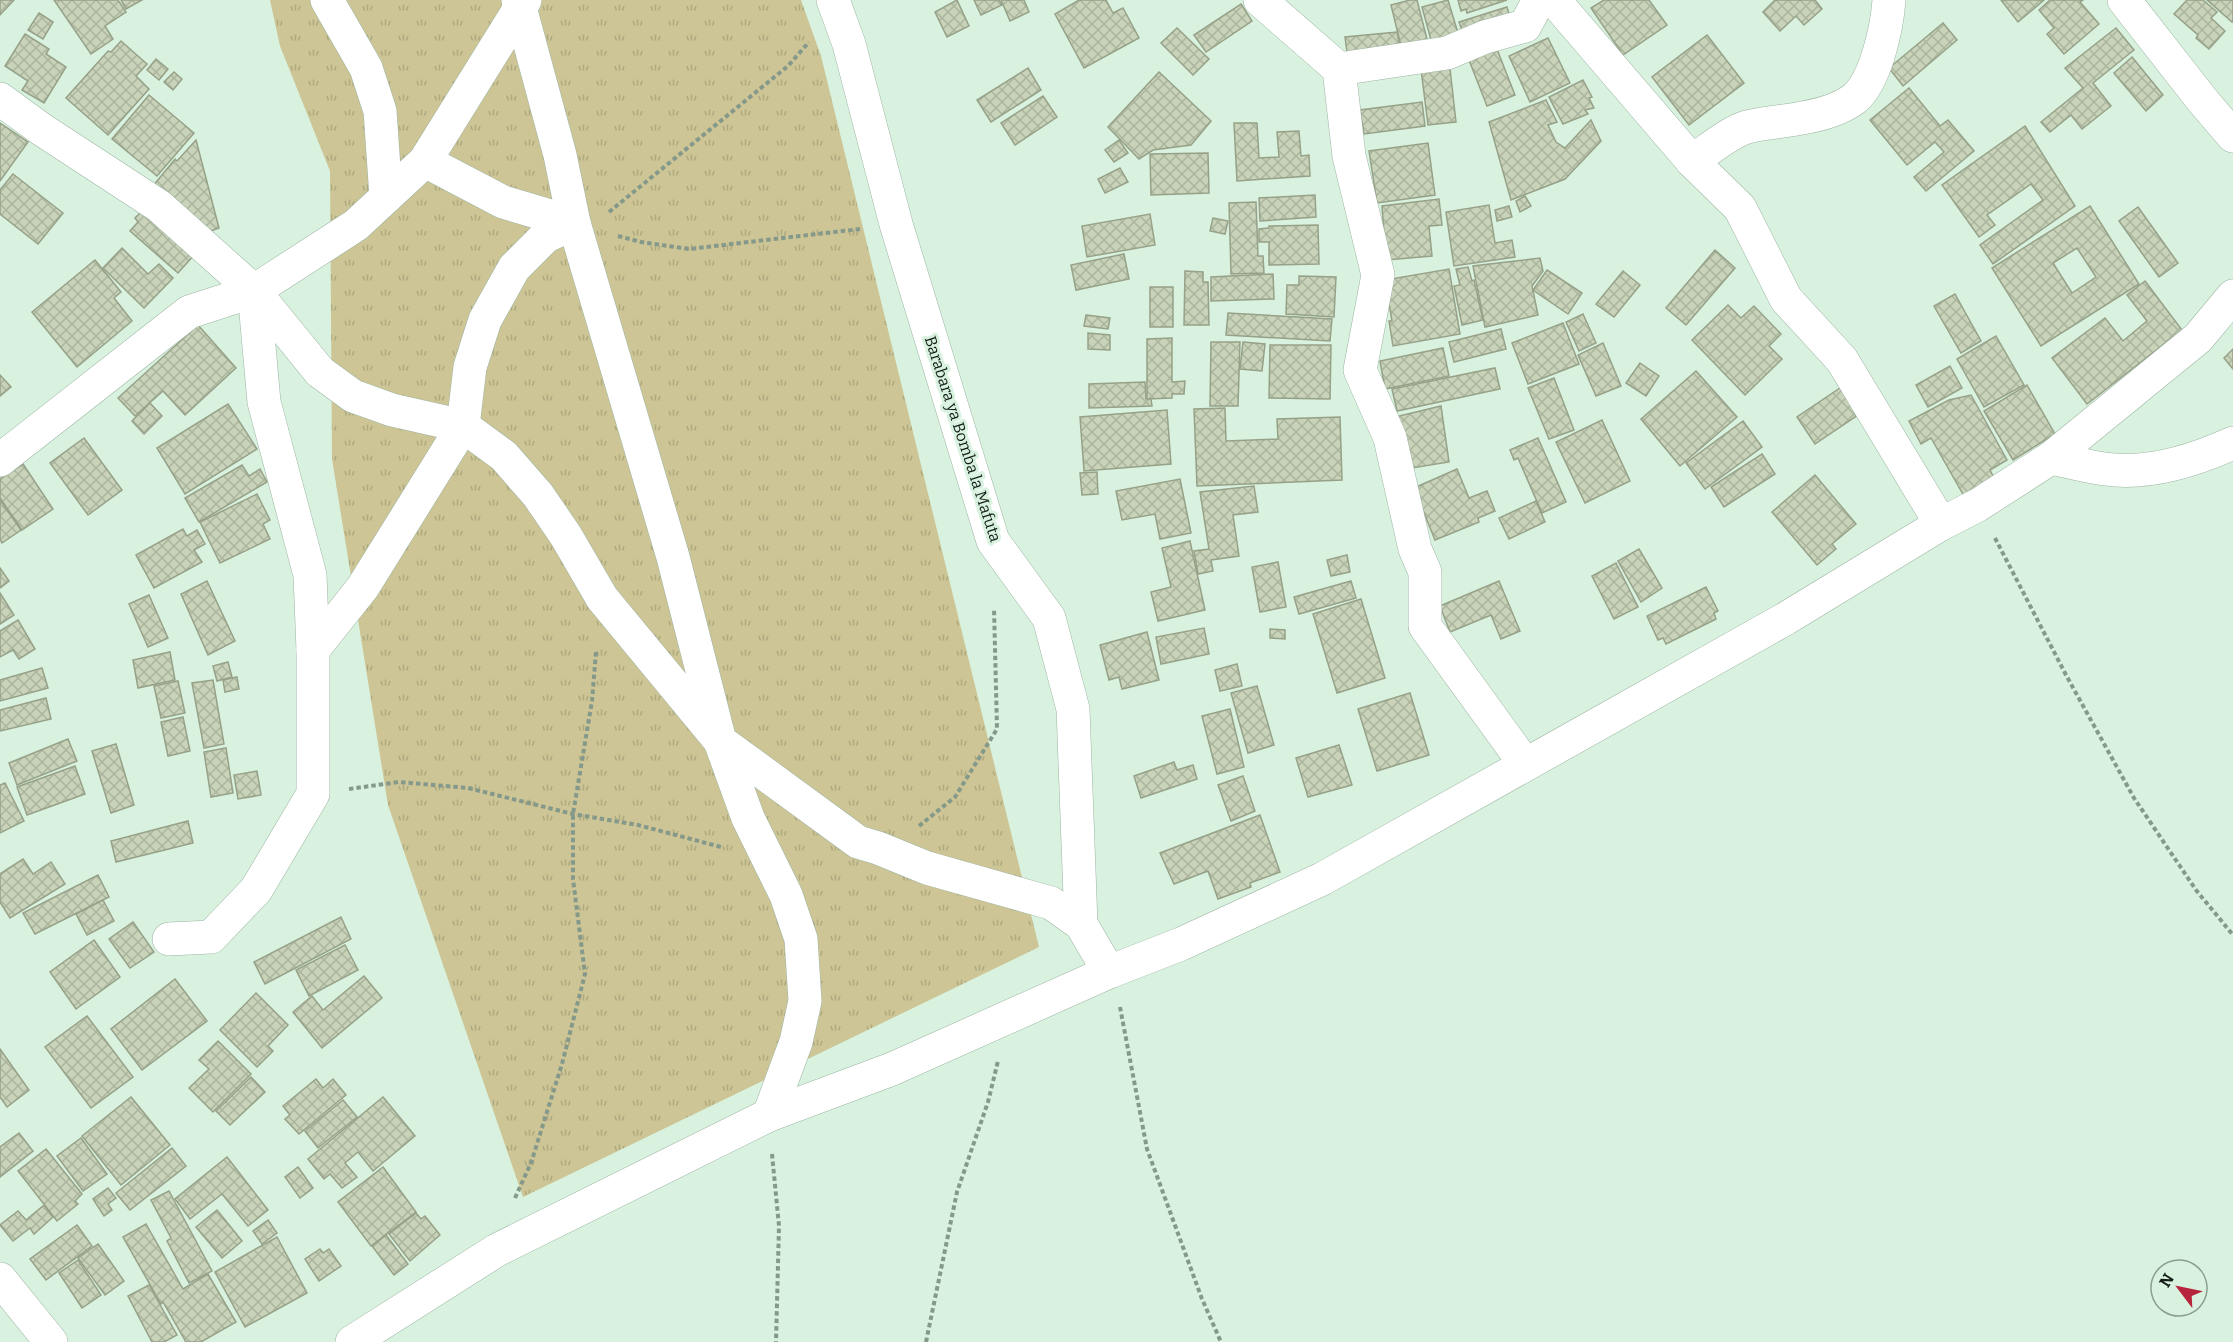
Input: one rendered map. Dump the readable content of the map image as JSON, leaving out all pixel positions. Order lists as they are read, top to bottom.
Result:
{
  "streets": {
    "street": ["Barabara ya Bomba la Mafuta"]
  },
  "north": "top left"
}
